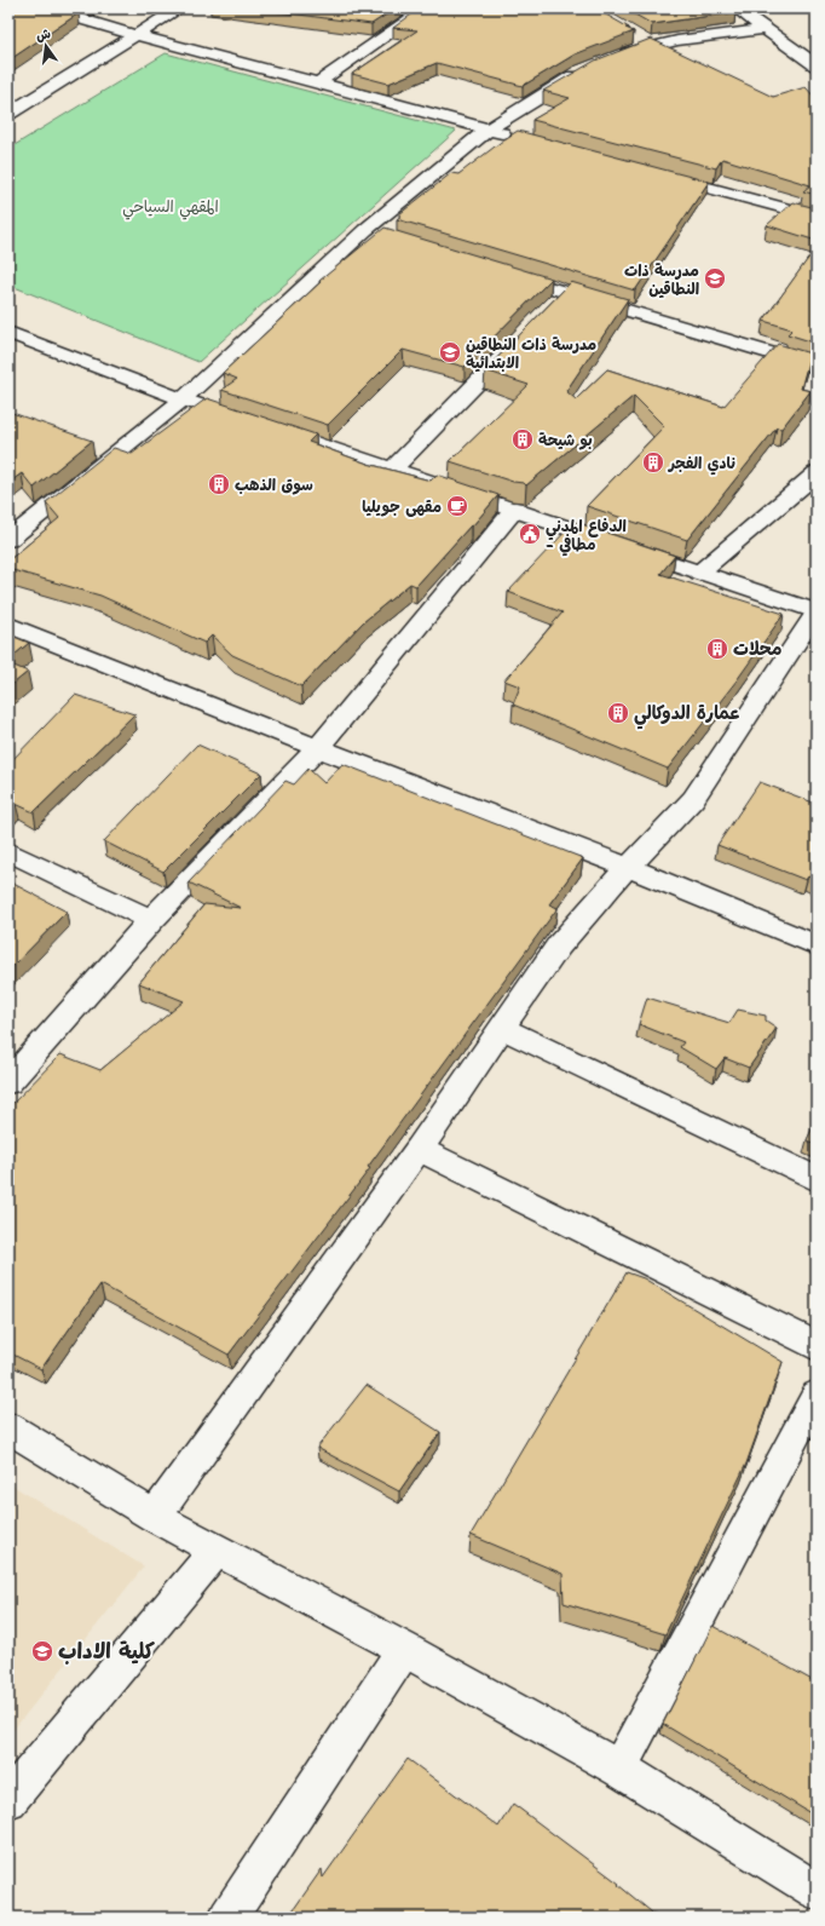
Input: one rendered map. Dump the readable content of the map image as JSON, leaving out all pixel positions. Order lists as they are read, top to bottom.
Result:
{
  "parks": ["المقهي السياحي"],
  "places": {
    "school or university": ["مدرسة ذات النطاقين", "مدرسة ذات النطاقين الابتدائية", "كلية الاداب"],
    "building": [
      "بو شيحة",
      "نادي الفجر",
      "سوق الذهب",
      "محلات",
      "عمارة الدوكالي"
    ],
    "cafe": ["مقهى جويليا"],
    "public building": ["الدفاع المدني - مطافي"]
  },
  "north": "top"
}
